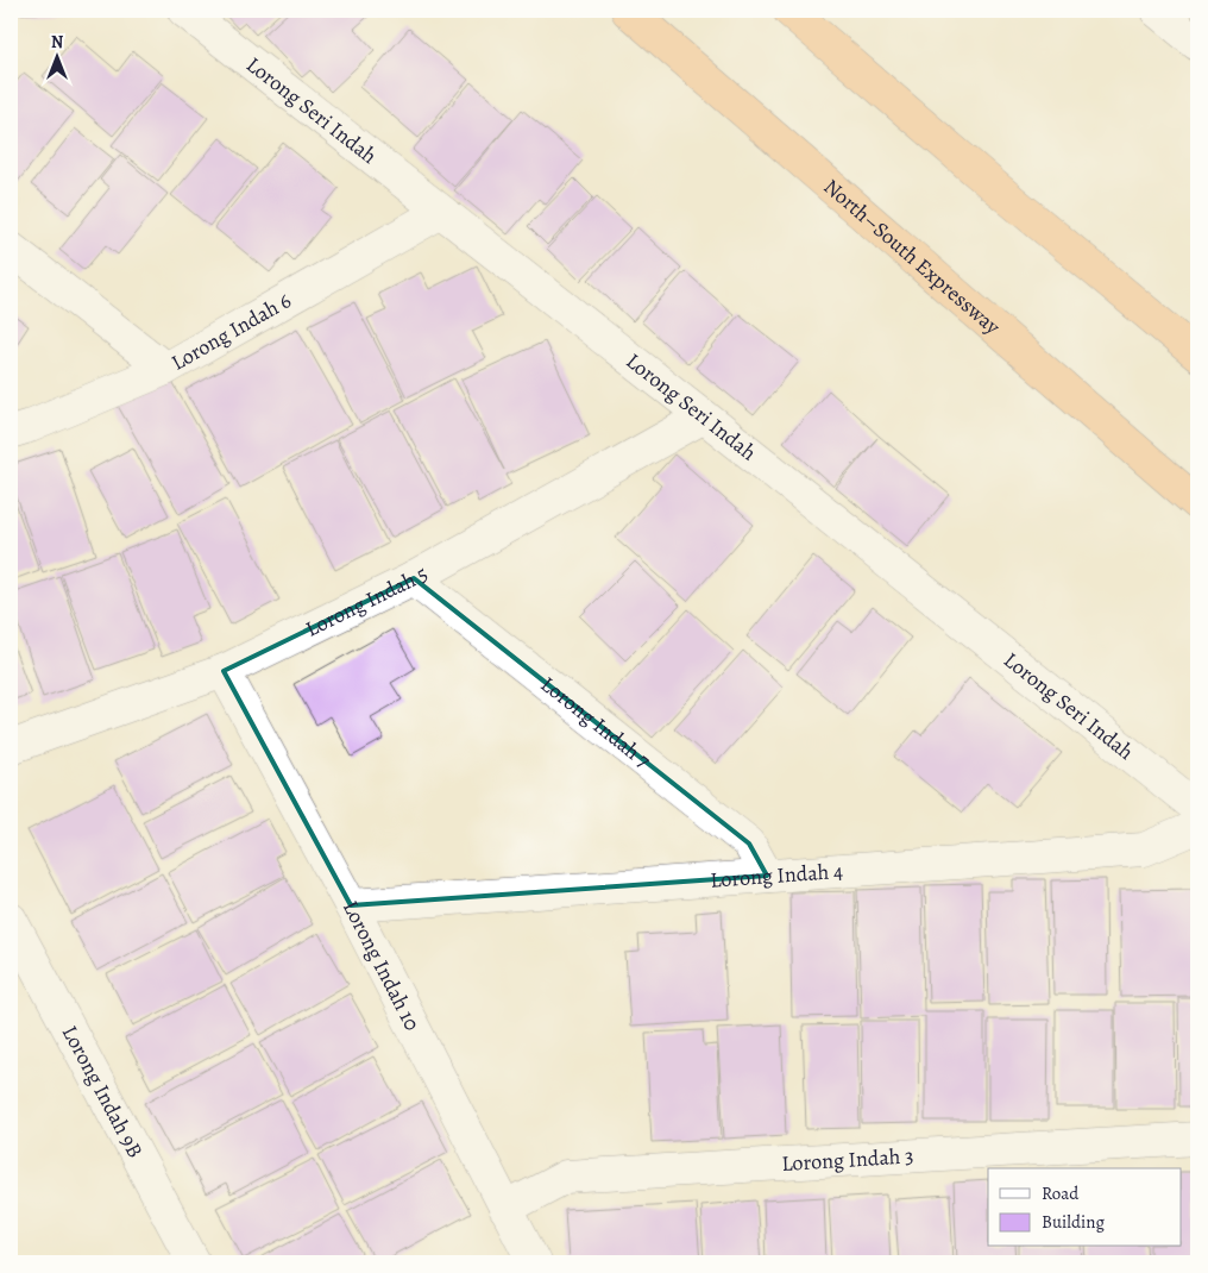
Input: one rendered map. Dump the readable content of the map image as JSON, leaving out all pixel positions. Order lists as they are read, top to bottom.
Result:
{
  "streets": {
    "highway": ["North–South Expressway"],
    "street": [
      "Lorong Seri Indah",
      "Lorong Indah 6",
      "Lorong Indah 5",
      "Lorong Indah 7",
      "Lorong Indah 4",
      "Lorong Indah 10",
      "Lorong Indah 9B",
      "Lorong Indah 3"
    ]
  },
  "crossings": [
    ["Lorong Seri Indah", "Lorong Indah 6"],
    ["Lorong Seri Indah", "Lorong Indah 5"],
    ["Lorong Indah 5", "Lorong Indah 7"],
    ["Lorong Indah 5", "Lorong Indah 10"],
    ["Lorong Indah 7", "Lorong Indah 4"],
    ["Lorong Indah 4", "Lorong Indah 10"],
    ["Lorong Indah 10", "Lorong Indah 3"]
  ],
  "legend": ["Road", "Building"],
  "north": "top"
}
